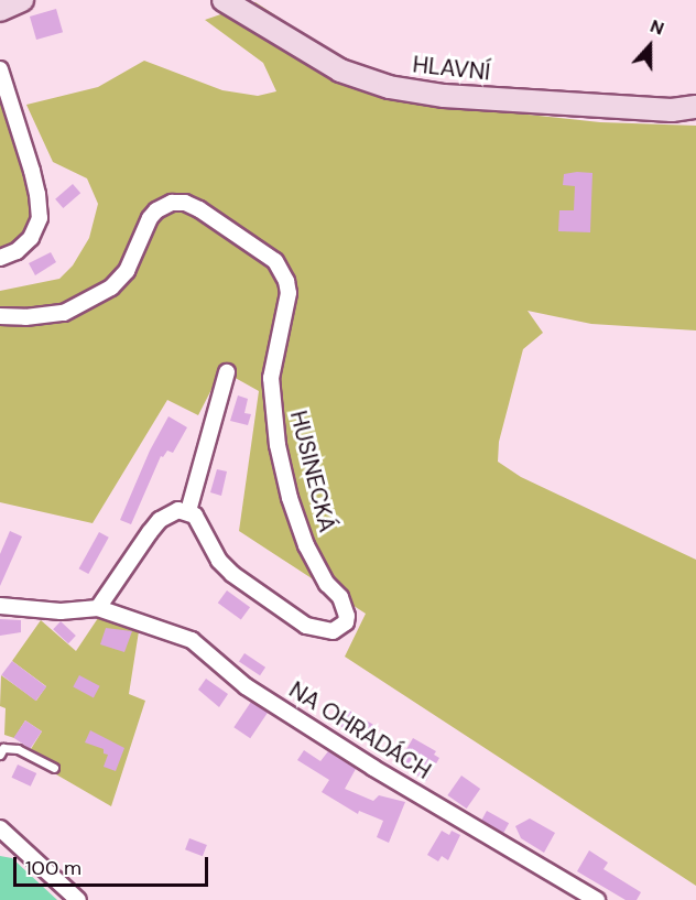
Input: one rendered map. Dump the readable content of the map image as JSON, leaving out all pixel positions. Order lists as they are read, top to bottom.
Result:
{
  "streets": {
    "street": ["HLAVNÍ", "HUSINECKÁ", "NA OHRADÁCH"]
  },
  "scale_bar": "100 m",
  "north": "top"
}
